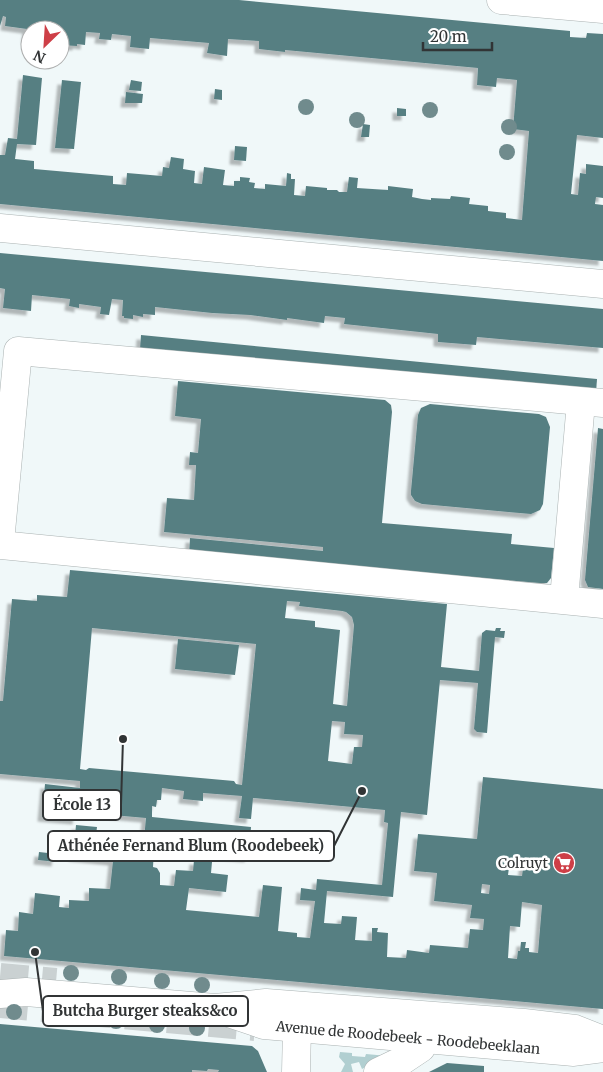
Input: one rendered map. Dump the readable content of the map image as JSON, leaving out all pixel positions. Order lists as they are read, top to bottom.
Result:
{
  "streets": {
    "main road": ["Avenue de Roodebeek - Roodebeeklaan"]
  },
  "places": {
    "other": ["École 13", "Athénée Fernand Blum (Roodebeek)", "Butcha Burger steaks&co"],
    "supermarket": ["Colruyt"]
  },
  "scale_bar": "20 m",
  "north": "bottom left"
}
